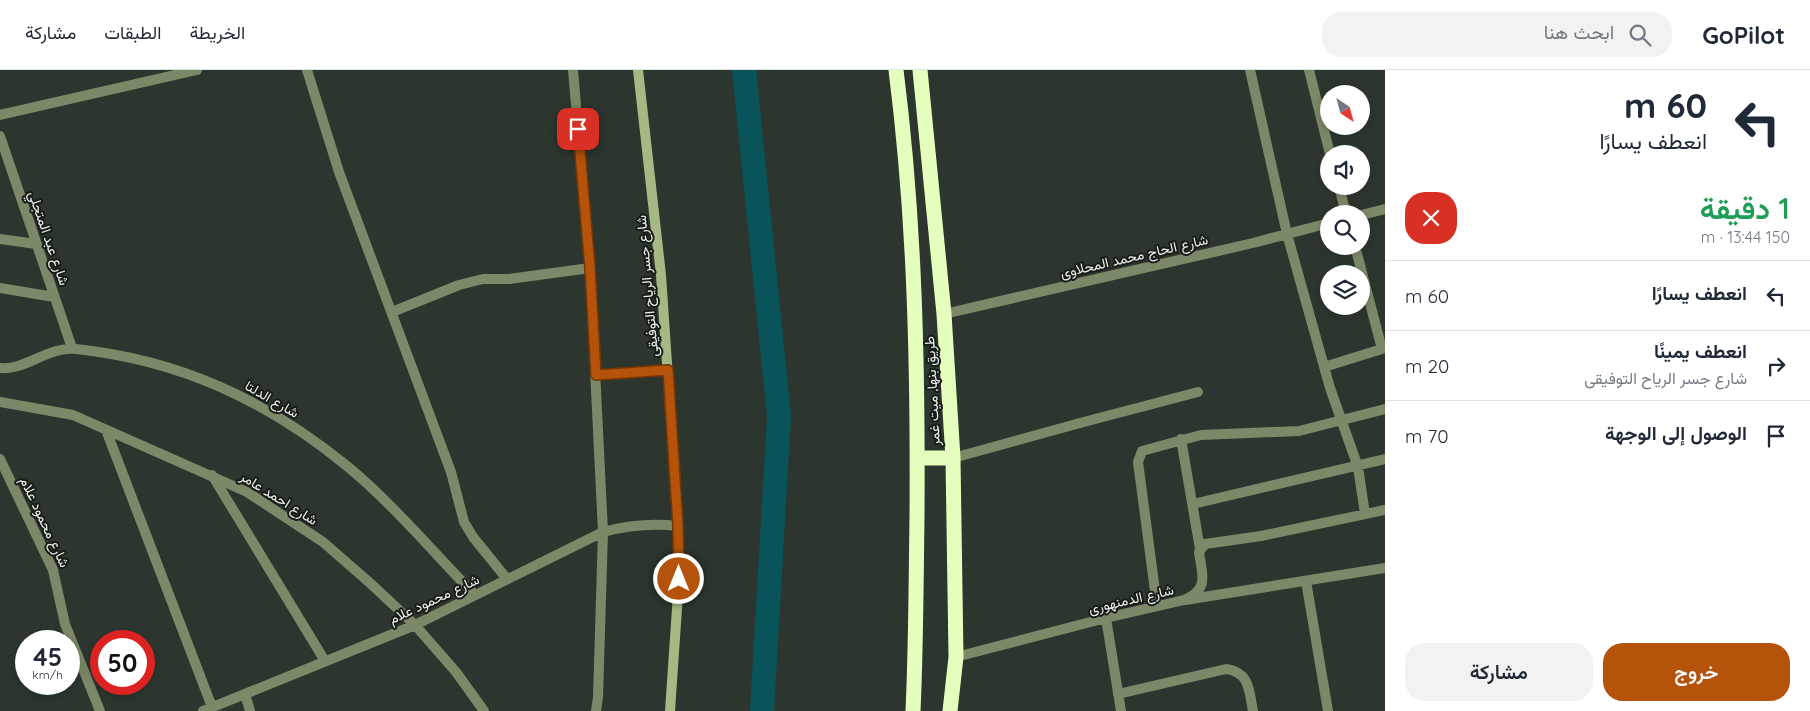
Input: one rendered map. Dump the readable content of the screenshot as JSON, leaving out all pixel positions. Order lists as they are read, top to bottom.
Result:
{
  "streets": {
    "highway": ["طريق بنها, ميت غمر"],
    "main road": ["شارع جسر الرياح التوفيقى"],
    "street": [
      "شارع عبد المتجلي",
      "شارع الحاج محمد المحلاوى",
      "شارع الدلتا",
      "شارع احمد عامر",
      "شارع محمود علام",
      "شارع الدمنهورى"
    ]
  },
  "crossings": [
    ["شارع عبد المتجلي", "شارع الدلتا"],
    ["شارع الحاج محمد المحلاوى", "طريق بنها, ميت غمر"],
    ["شارع جسر الرياح التوفيقى", "شارع محمود علام"],
    ["طريق بنها, ميت غمر", "شارع الدمنهورى"],
    ["شارع الدلتا", "شارع محمود علام"],
    ["شارع احمد عامر", "شارع محمود علام"]
  ],
  "north": "bottom right",
  "page": {
    "header": "GoPilot",
    "search": "ابحث هنا",
    "nav": ["الخريطة", "الطبقات", "مشاركة"],
    "turn": ["60 m", "انعطف يسارًا"],
    "heading": ["1 دقيقة", "150 m · 13:44"],
    "list": [
      {
        "name": "انعطف يسارًا",
        "value": "60 m"
      },
      {
        "name": "انعطف يمينًا",
        "note": "شارع جسر الرياح التوفيقى",
        "value": "20 m"
      },
      {
        "name": "الوصول إلى الوجهة",
        "value": "70 m"
      }
    ],
    "speed": "45 km/h",
    "limit": "50",
    "buttons": ["خروج", "مشاركة"]
  }
}
